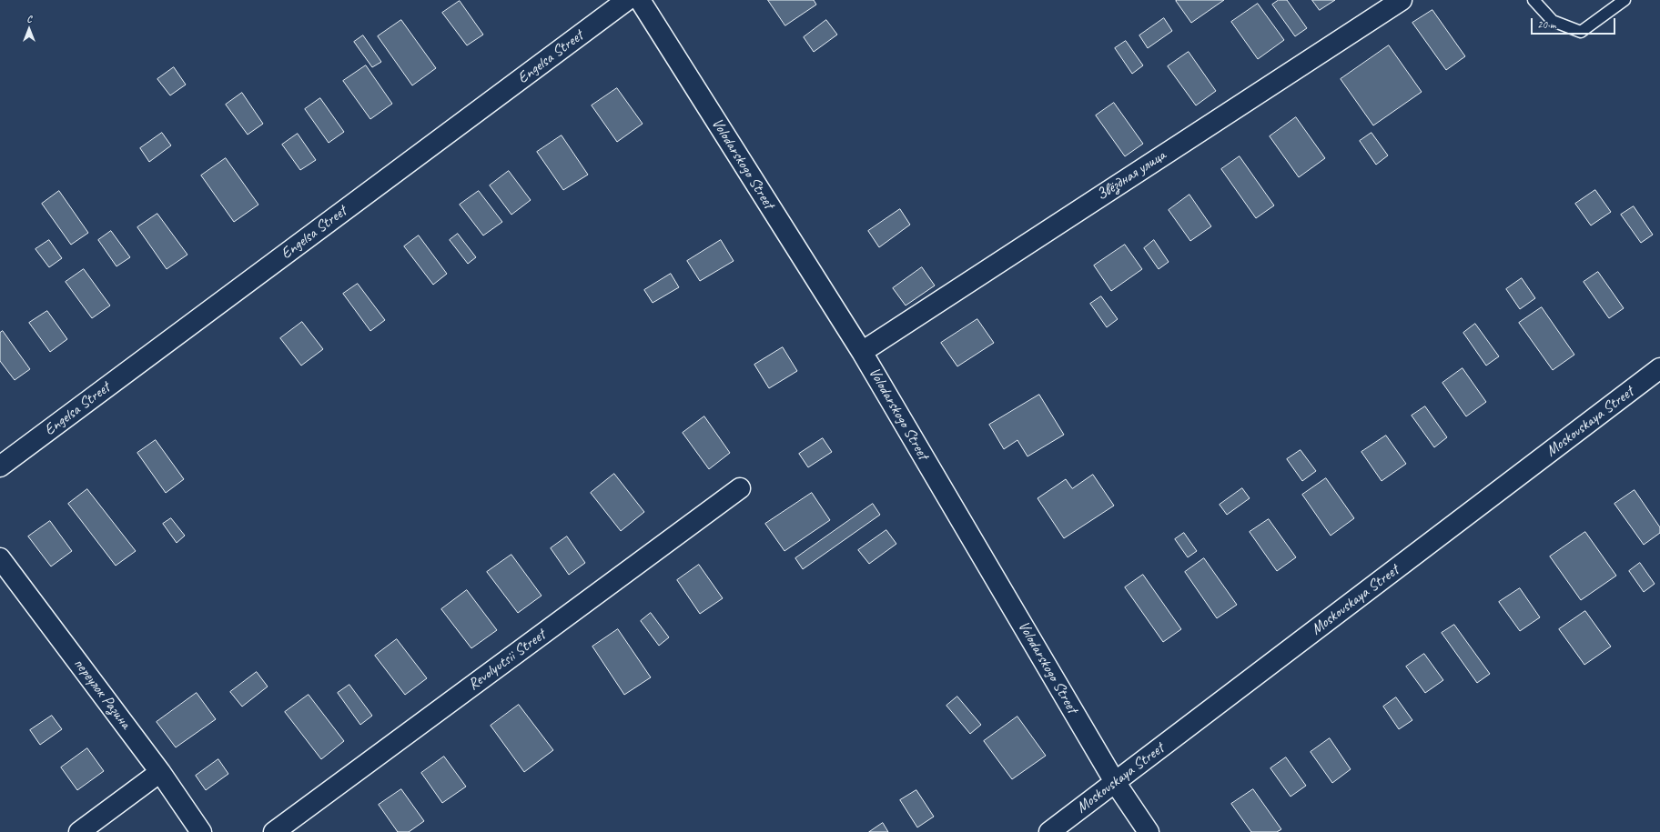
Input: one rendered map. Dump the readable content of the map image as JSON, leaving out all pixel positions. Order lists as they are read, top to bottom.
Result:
{
  "streets": {
    "street": [
      "Engelsa Street",
      "Volodarskogo Street",
      "Звёздная улица",
      "Moskovskaya Street",
      "Revolyutsii Street",
      "переулок Разина"
    ]
  },
  "crossings": [
    ["Volodarskogo Street", "Звёздная улица"],
    ["Volodarskogo Street", "Moskovskaya Street"]
  ],
  "scale_bar": "20 m",
  "north": "top"
}
